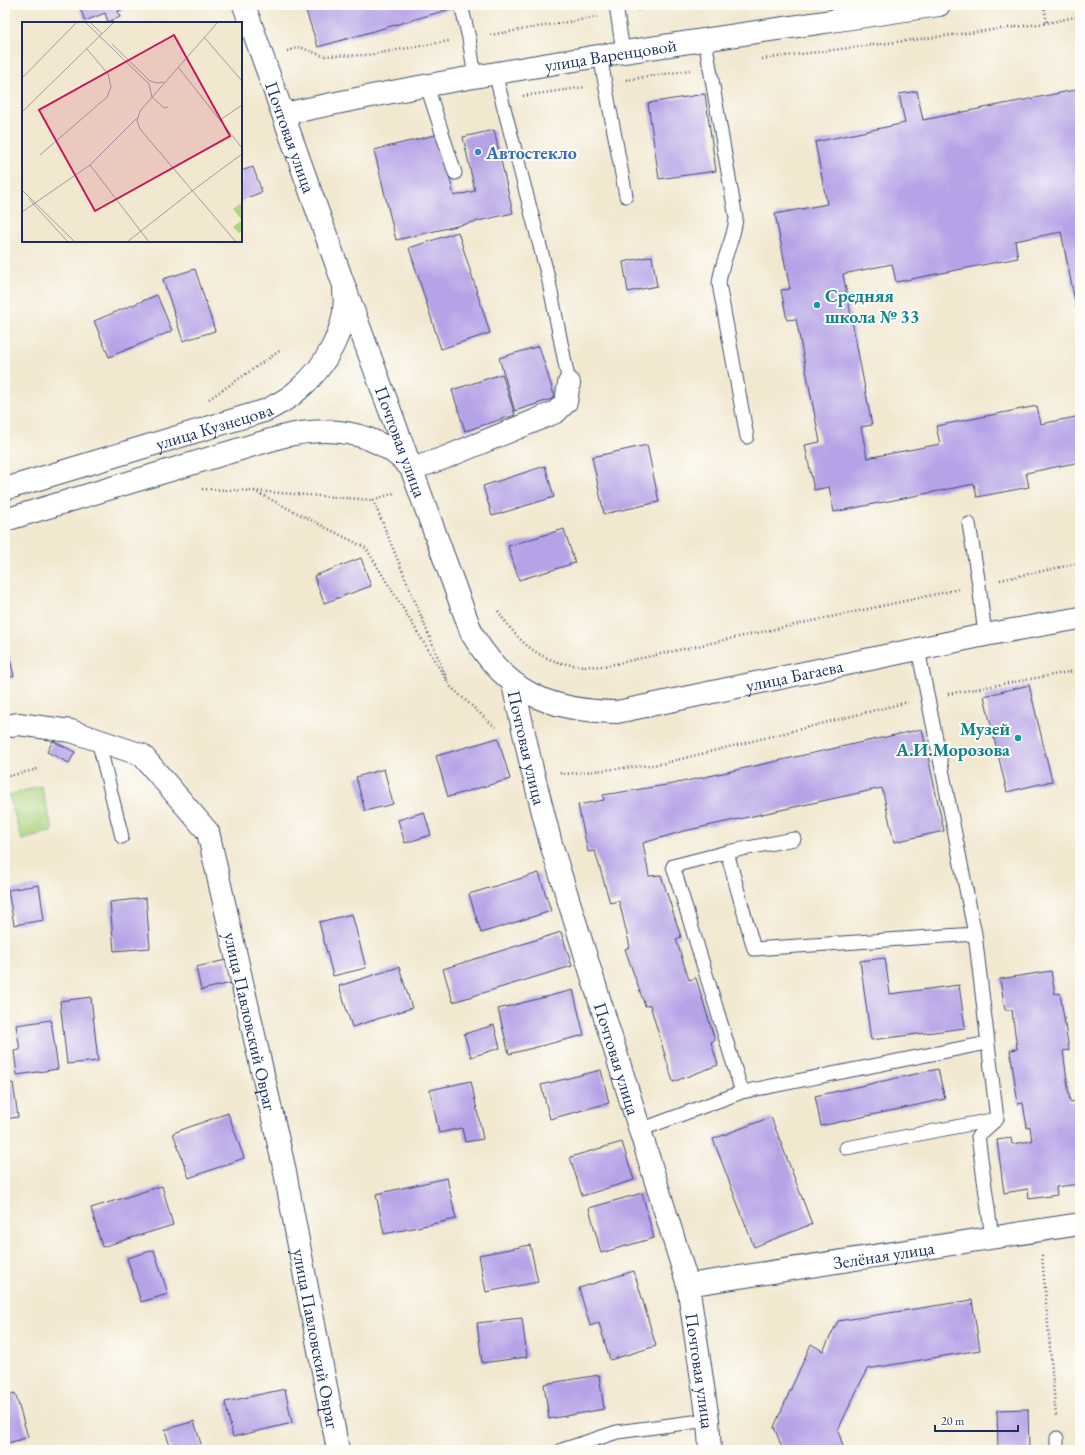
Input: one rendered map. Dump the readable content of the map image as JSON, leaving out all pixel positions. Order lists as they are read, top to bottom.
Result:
{
  "streets": {
    "street": [
      "улица Варенцовой",
      "Почтовая улица",
      "улица Кузнецова",
      "улица Багаева",
      "улица Павловский Овраг",
      "Зелёная улица"
    ]
  },
  "crossings": [
    ["улица Варенцовой", "Почтовая улица"],
    ["Почтовая улица", "улица Кузнецова"],
    ["Почтовая улица", "улица Багаева"],
    ["Почтовая улица", "Зелёная улица"]
  ],
  "places": ["Автостекло", "Средняя школа № 33", "Музей А.И.Морозова"],
  "scale_bar": "20 m"
}
